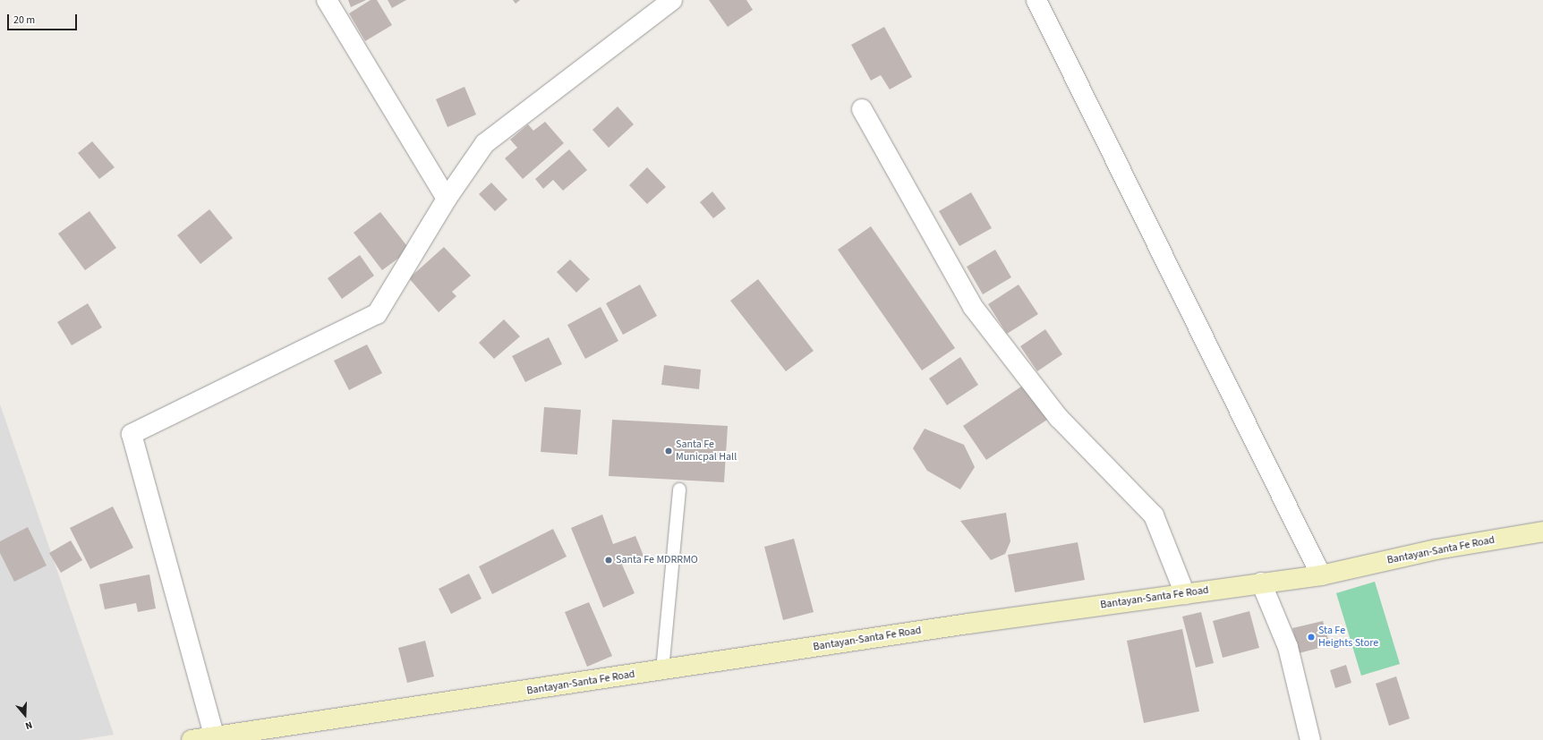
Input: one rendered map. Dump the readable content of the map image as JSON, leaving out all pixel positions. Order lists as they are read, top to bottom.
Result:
{
  "streets": {
    "main road": ["Bantayan-Santa Fe Road"]
  },
  "places": ["Santa Fe Municpal Hall", "Santa Fe MDRRMO", "Sta Fe Heights Store"],
  "scale_bar": "20 m",
  "north": "bottom"
}
